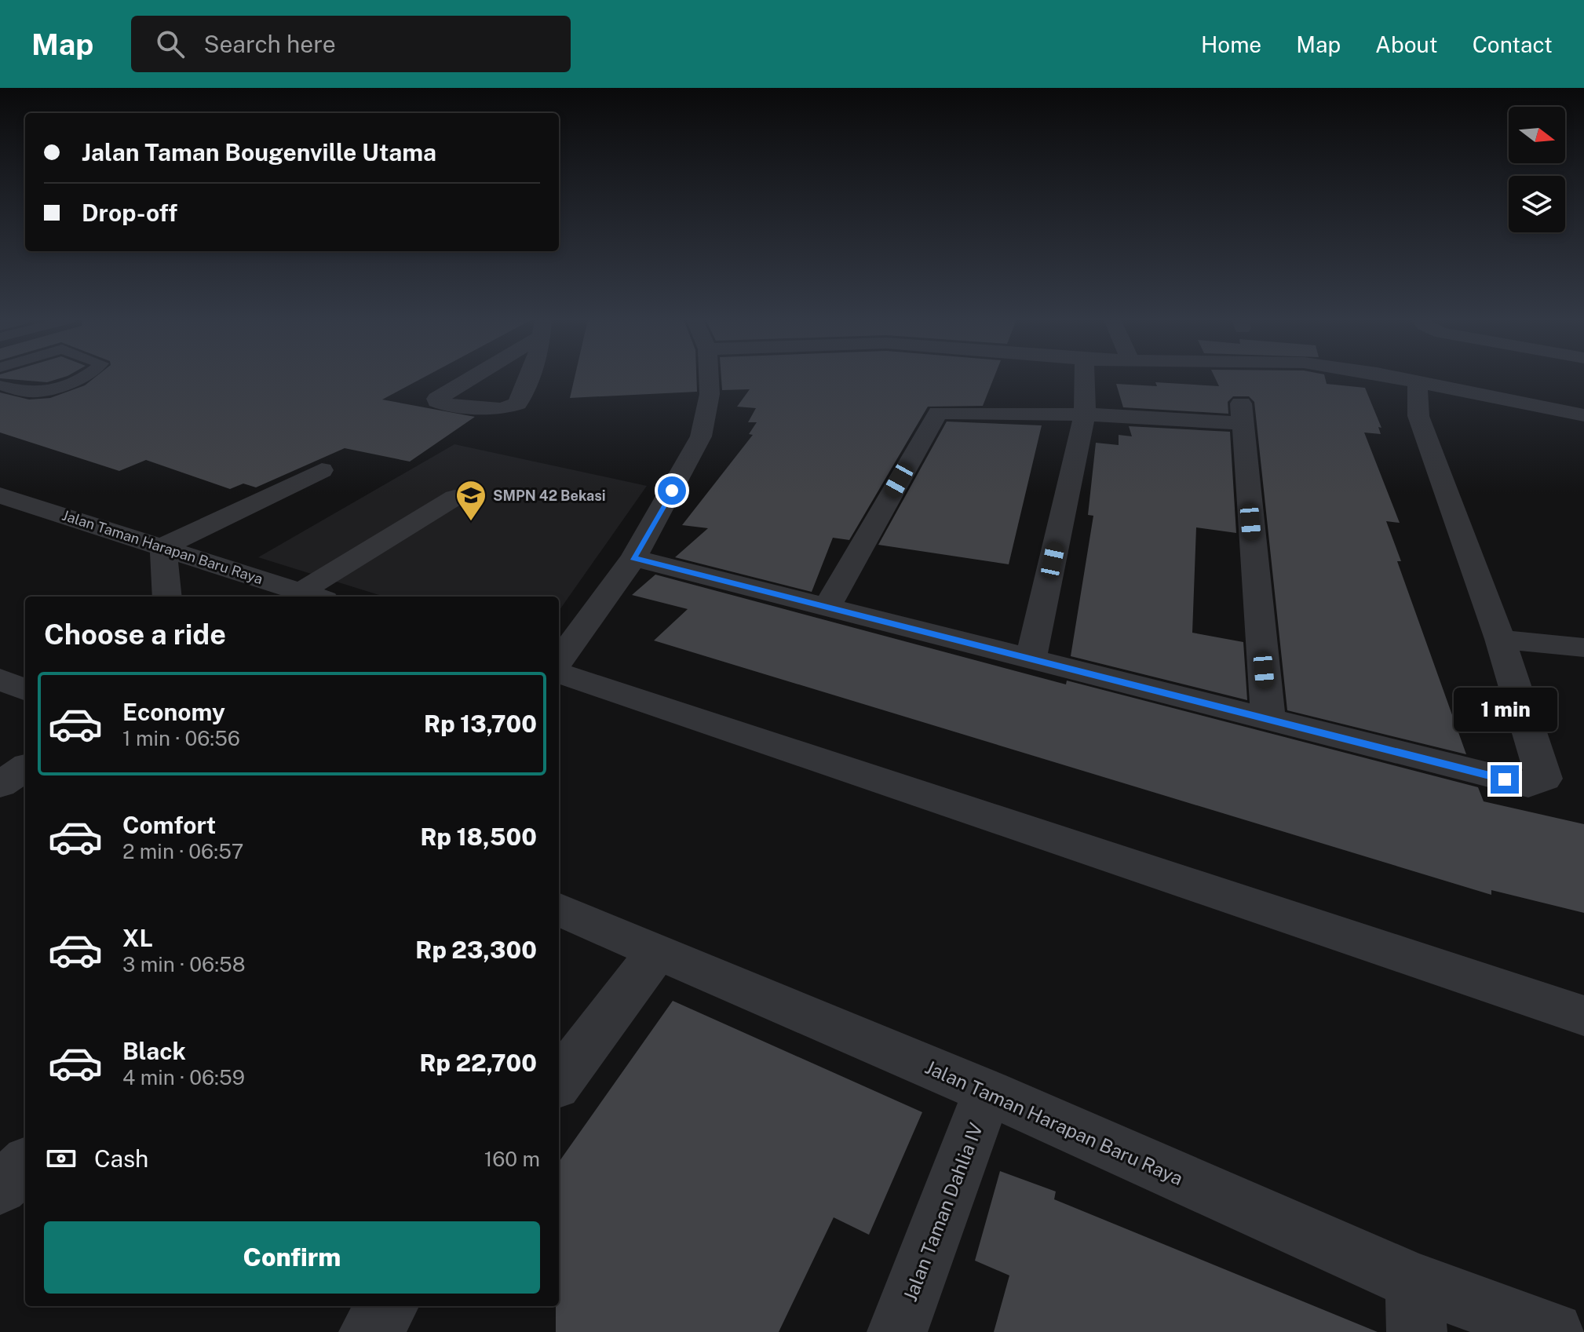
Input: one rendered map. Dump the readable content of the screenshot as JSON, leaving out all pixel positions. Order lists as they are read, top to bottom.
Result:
{
  "streets": {
    "street": ["Jalan Taman Harapan Baru Raya", "Jalan Taman Dahlia IV"]
  },
  "crossings": [
    ["Jalan Taman Harapan Baru Raya", "Jalan Taman Dahlia IV"]
  ],
  "places": {
    "school or university": ["SMPN 42 Bekasi"]
  },
  "north": "right",
  "page": {
    "header": "Map",
    "search": "Search here",
    "nav": [
      "Home",
      "Map",
      "About",
      "Contact"
    ],
    "banner": ["Jalan Taman Bougenville Utama", "Drop-off"],
    "heading": "Choose a ride",
    "list": [
      {
        "name": "Economy",
        "note": "1 min · 06:56",
        "value": "Rp 13,700"
      },
      {
        "name": "Comfort",
        "note": "2 min · 06:57",
        "value": "Rp 18,500"
      },
      {
        "name": "XL",
        "note": "3 min · 06:58",
        "value": "Rp 23,300"
      },
      {
        "name": "Black",
        "note": "4 min · 06:59",
        "value": "Rp 22,700"
      }
    ],
    "bubble": "1 min",
    "pay": ["Cash", "160 m"],
    "buttons": "Confirm"
  }
}
